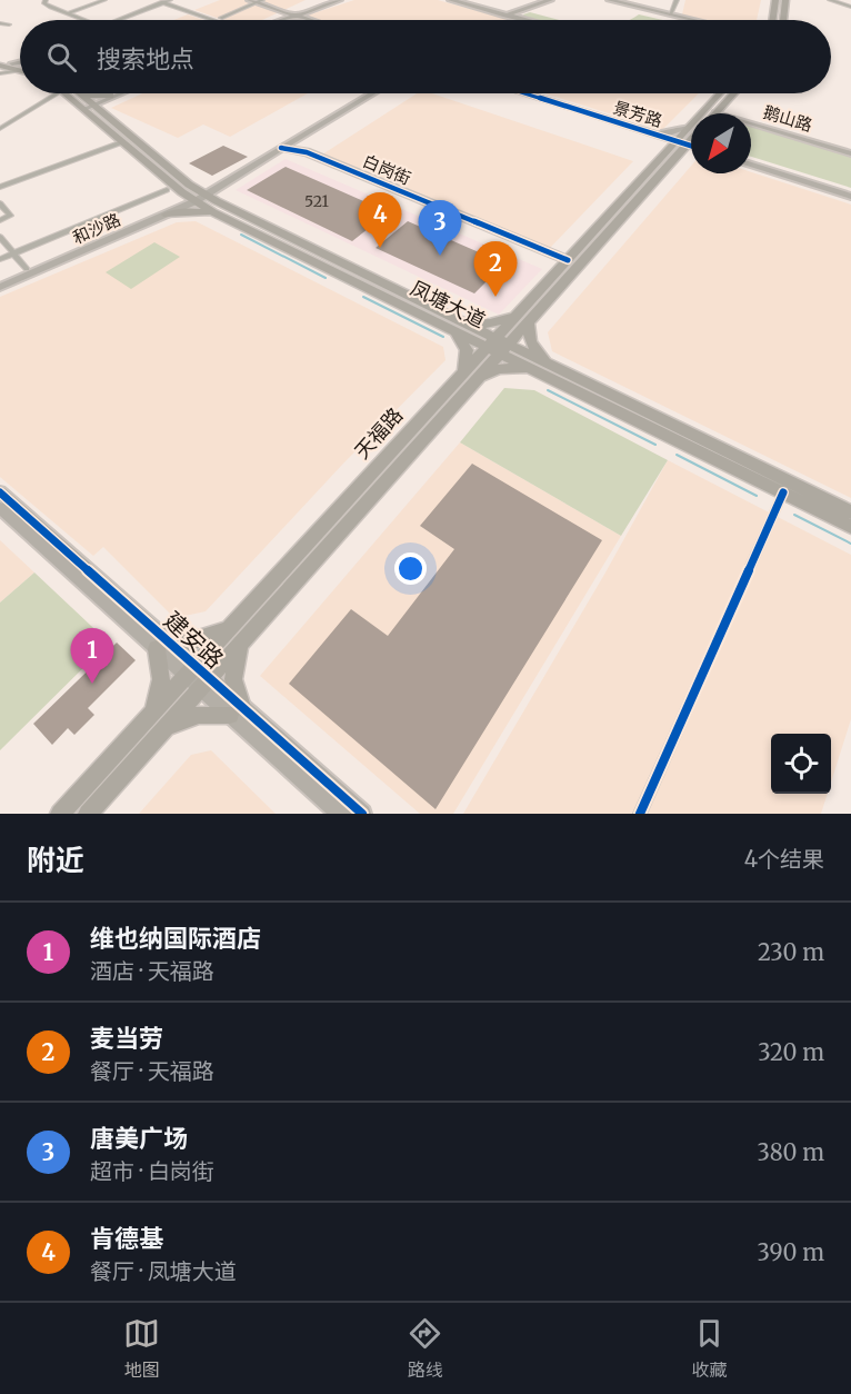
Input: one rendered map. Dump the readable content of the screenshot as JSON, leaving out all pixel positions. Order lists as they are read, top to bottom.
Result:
{
  "streets": {
    "main road": ["凤塘大道", "天福路"],
    "street": [
      "景芳路",
      "鹅山路",
      "白岗街",
      "和沙路",
      "建安路"
    ]
  },
  "crossings": [
    ["白岗街", "和沙路"],
    ["白岗街", "天福路"],
    ["和沙路", "凤塘大道"],
    ["凤塘大道", "天福路"],
    ["天福路", "建安路"]
  ],
  "house_numbers": ["521"],
  "north": "bottom left",
  "page": {
    "search": "搜索地点",
    "pins": [
      "4",
      "3",
      "2",
      "1"
    ],
    "heading": ["附近", "4个结果"],
    "list": [
      {
        "mark": "1",
        "name": "维也纳国际酒店",
        "note": "酒店 · 天福路",
        "value": "230 m"
      },
      {
        "mark": "2",
        "name": "麦当劳",
        "note": "餐厅 · 天福路",
        "value": "320 m"
      },
      {
        "mark": "3",
        "name": "唐美广场",
        "note": "超市 · 白岗街",
        "value": "380 m"
      },
      {
        "mark": "4",
        "name": "肯德基",
        "note": "餐厅 · 凤塘大道",
        "value": "390 m"
      }
    ],
    "nav": ["地图", "路线", "收藏"]
  }
}
